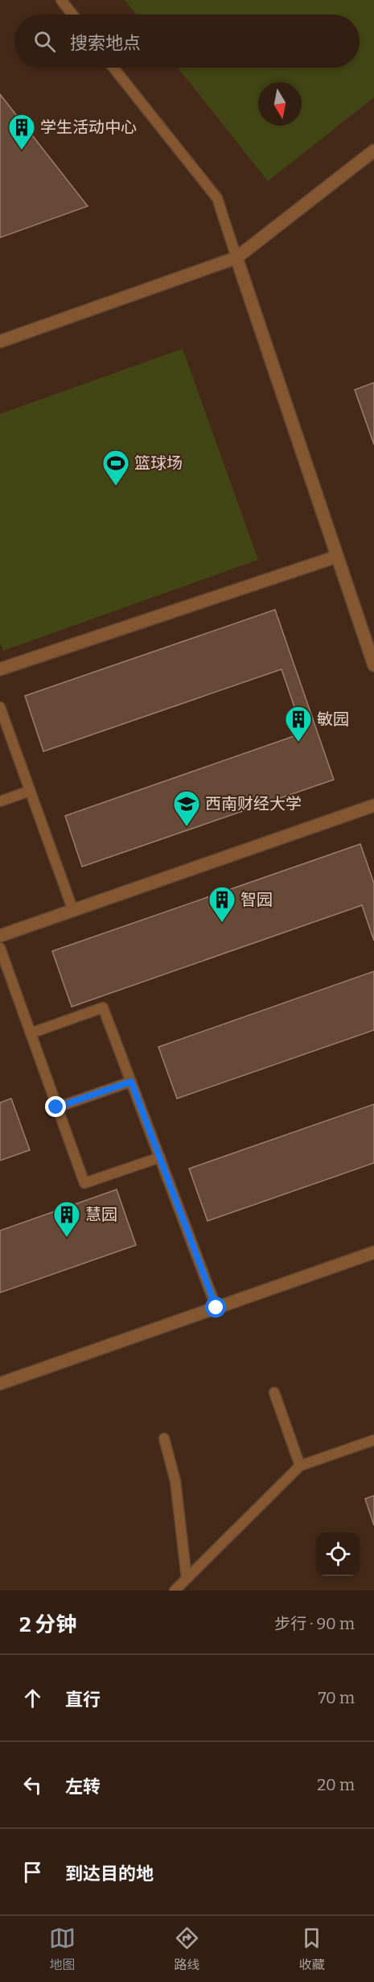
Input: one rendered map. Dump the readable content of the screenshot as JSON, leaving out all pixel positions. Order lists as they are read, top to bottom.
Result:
{
  "places": {
    "building": [
      "学生活动中心",
      "敏园",
      "智园",
      "慧园"
    ],
    "sports": ["篮球场"],
    "school or university": ["西南财经大学"]
  },
  "north": "bottom",
  "page": {
    "search": "搜索地点",
    "heading": ["2 分钟", "步行 · 90 m"],
    "list": [
      ["直行", "70 m"],
      ["左转", "20 m"],
      "到达目的地"
    ],
    "nav": ["地图", "路线", "收藏"]
  }
}
